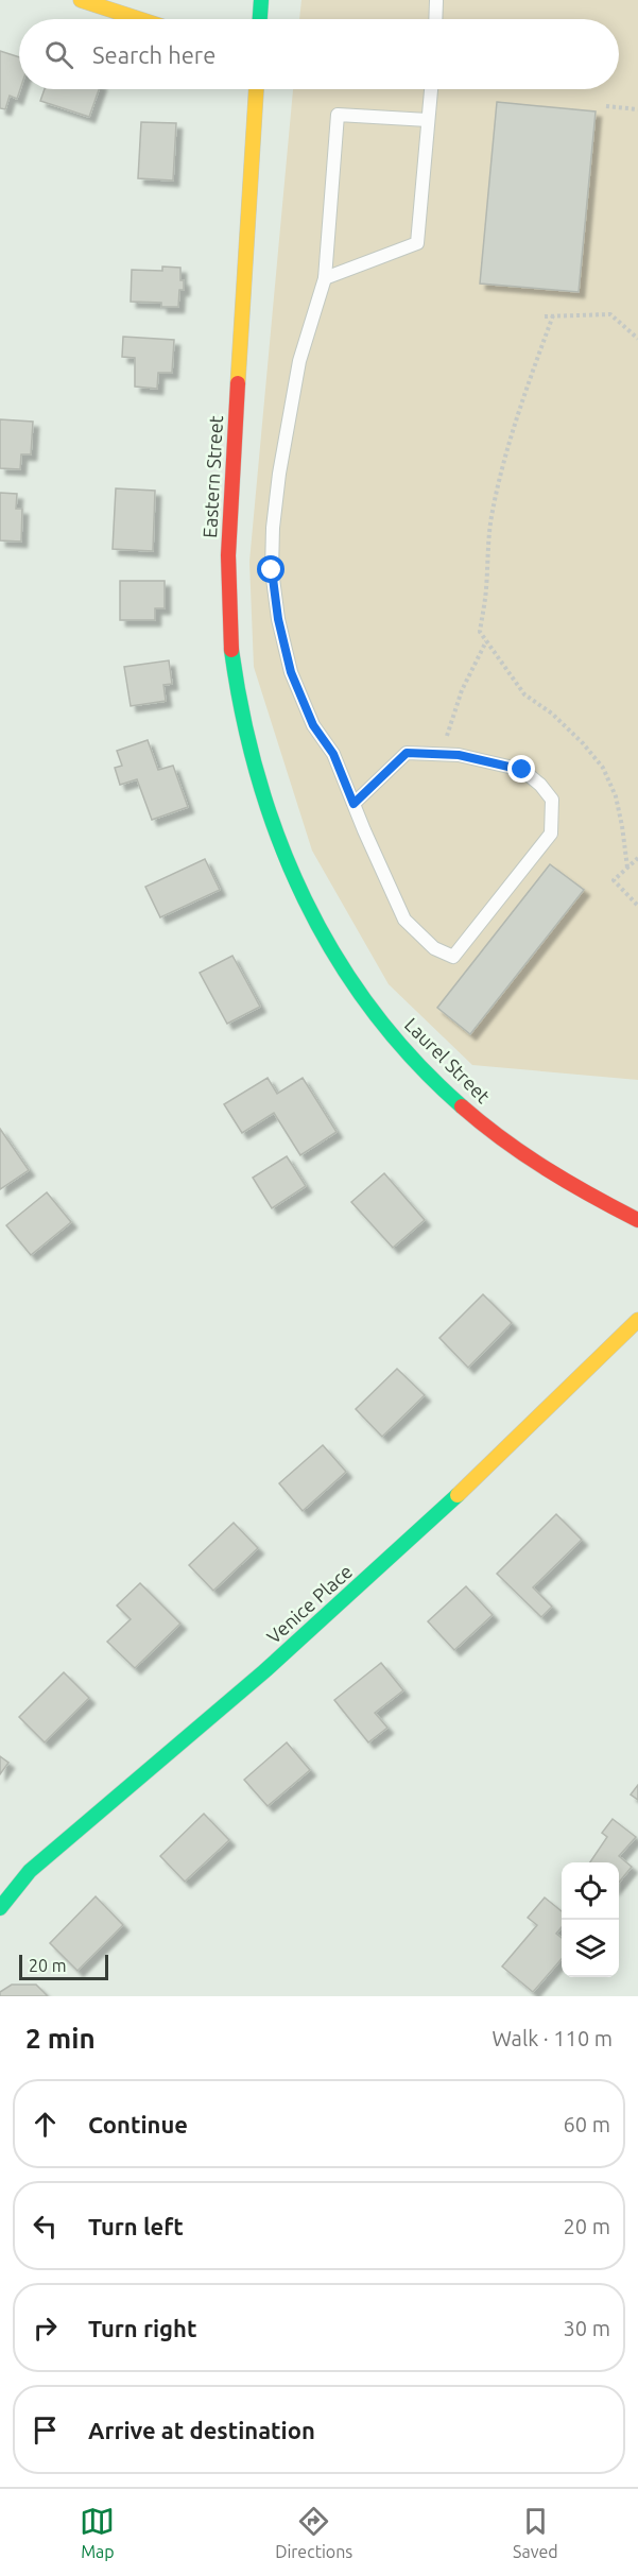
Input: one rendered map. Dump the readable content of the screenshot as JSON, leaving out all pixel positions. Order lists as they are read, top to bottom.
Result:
{
  "streets": {
    "street": ["Eastern Street", "Laurel Street", "Venice Place"]
  },
  "crossings": [
    ["Eastern Street", "Laurel Street"]
  ],
  "scale_bar": "20 m",
  "page": {
    "search": "Search here",
    "scale": "20 m",
    "heading": ["2 min", "Walk · 110 m"],
    "list": [
      ["Continue", "60 m"],
      ["Turn left", "20 m"],
      ["Turn right", "30 m"],
      "Arrive at destination"
    ],
    "nav": ["Map", "Directions", "Saved"]
  }
}
